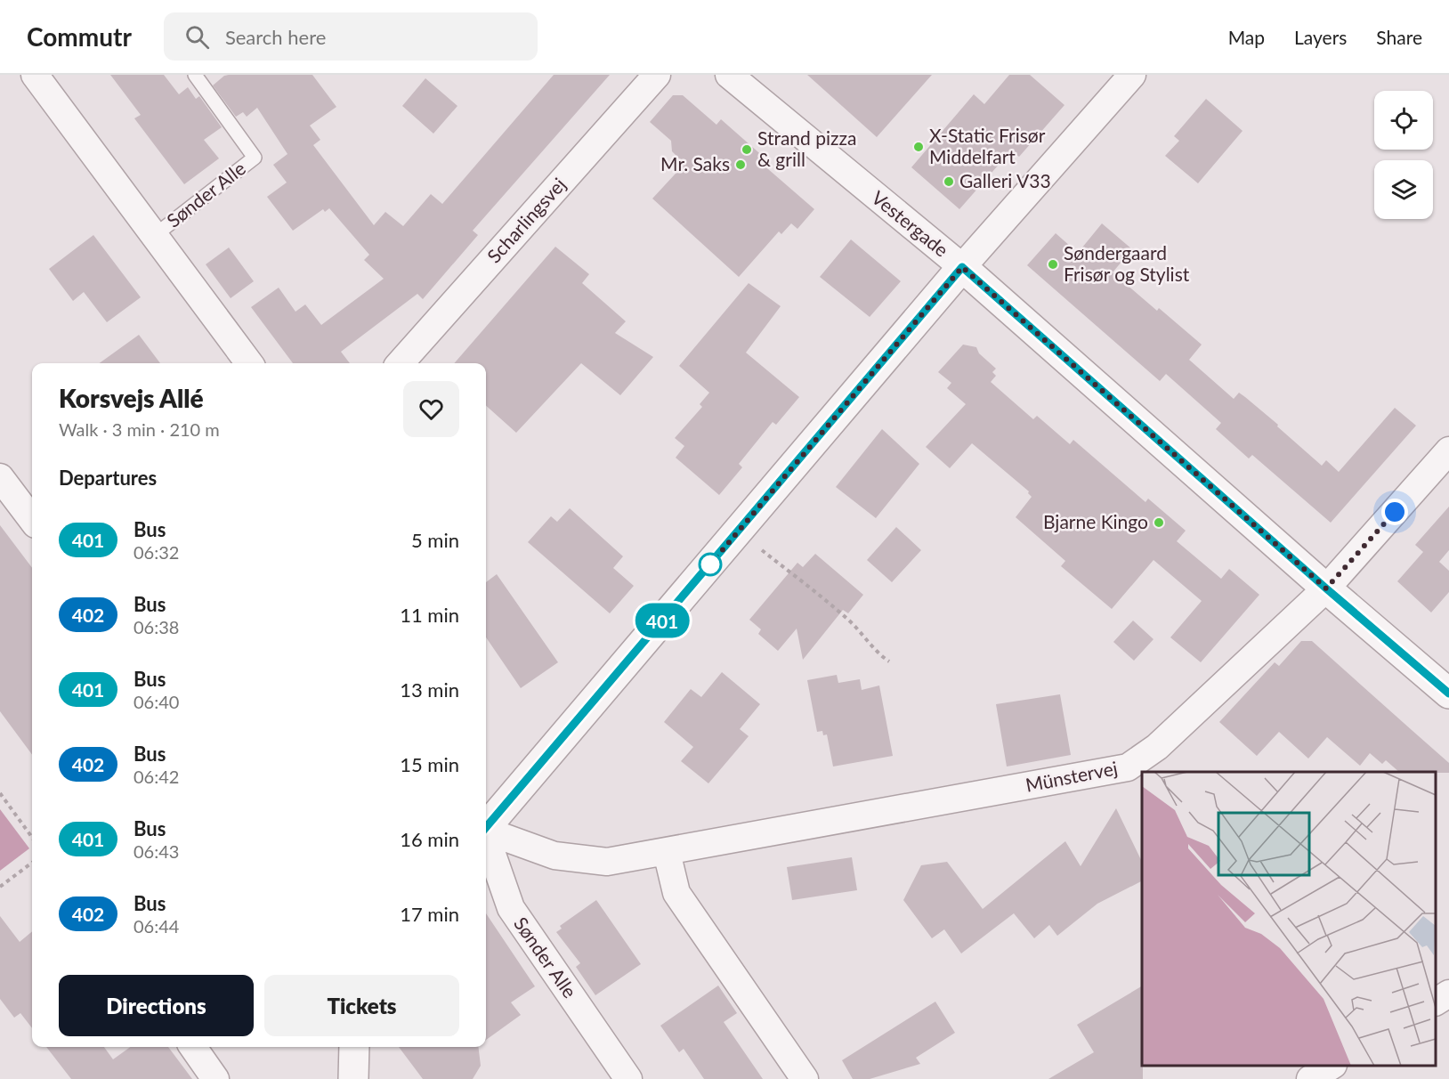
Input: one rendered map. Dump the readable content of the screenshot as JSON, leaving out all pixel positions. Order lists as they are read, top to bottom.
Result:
{
  "streets": {
    "street": [
      "Sønder Alle",
      "Scharlingsvej",
      "Vestergade",
      "Münstervej"
    ]
  },
  "crossings": [
    ["Vestergade", "Münstervej"]
  ],
  "places": [
    "X-Static Frisør Middelfart",
    "Strand pizza & grill",
    "Mr. Saks",
    "Galleri V33",
    "Søndergaard Frisør og Stylist",
    "Bjarne Kingo"
  ],
  "lines": ["bus line 401"],
  "page": {
    "header": "Commutr",
    "search": "Search here",
    "nav": ["Map", "Layers", "Share"],
    "on_map": "401",
    "heading": [
      ["Korsvejs Allé", "Walk · 3 min · 210 m"],
      "Departures"
    ],
    "list": [
      {
        "mark": "401",
        "name": "Bus",
        "note": "06:32",
        "value": "5 min"
      },
      {
        "mark": "402",
        "name": "Bus",
        "note": "06:38",
        "value": "11 min"
      },
      {
        "mark": "401",
        "name": "Bus",
        "note": "06:40",
        "value": "13 min"
      },
      {
        "mark": "402",
        "name": "Bus",
        "note": "06:42",
        "value": "15 min"
      },
      {
        "mark": "401",
        "name": "Bus",
        "note": "06:43",
        "value": "16 min"
      },
      {
        "mark": "402",
        "name": "Bus",
        "note": "06:44",
        "value": "17 min"
      }
    ],
    "buttons": ["Directions", "Tickets"]
  }
}
